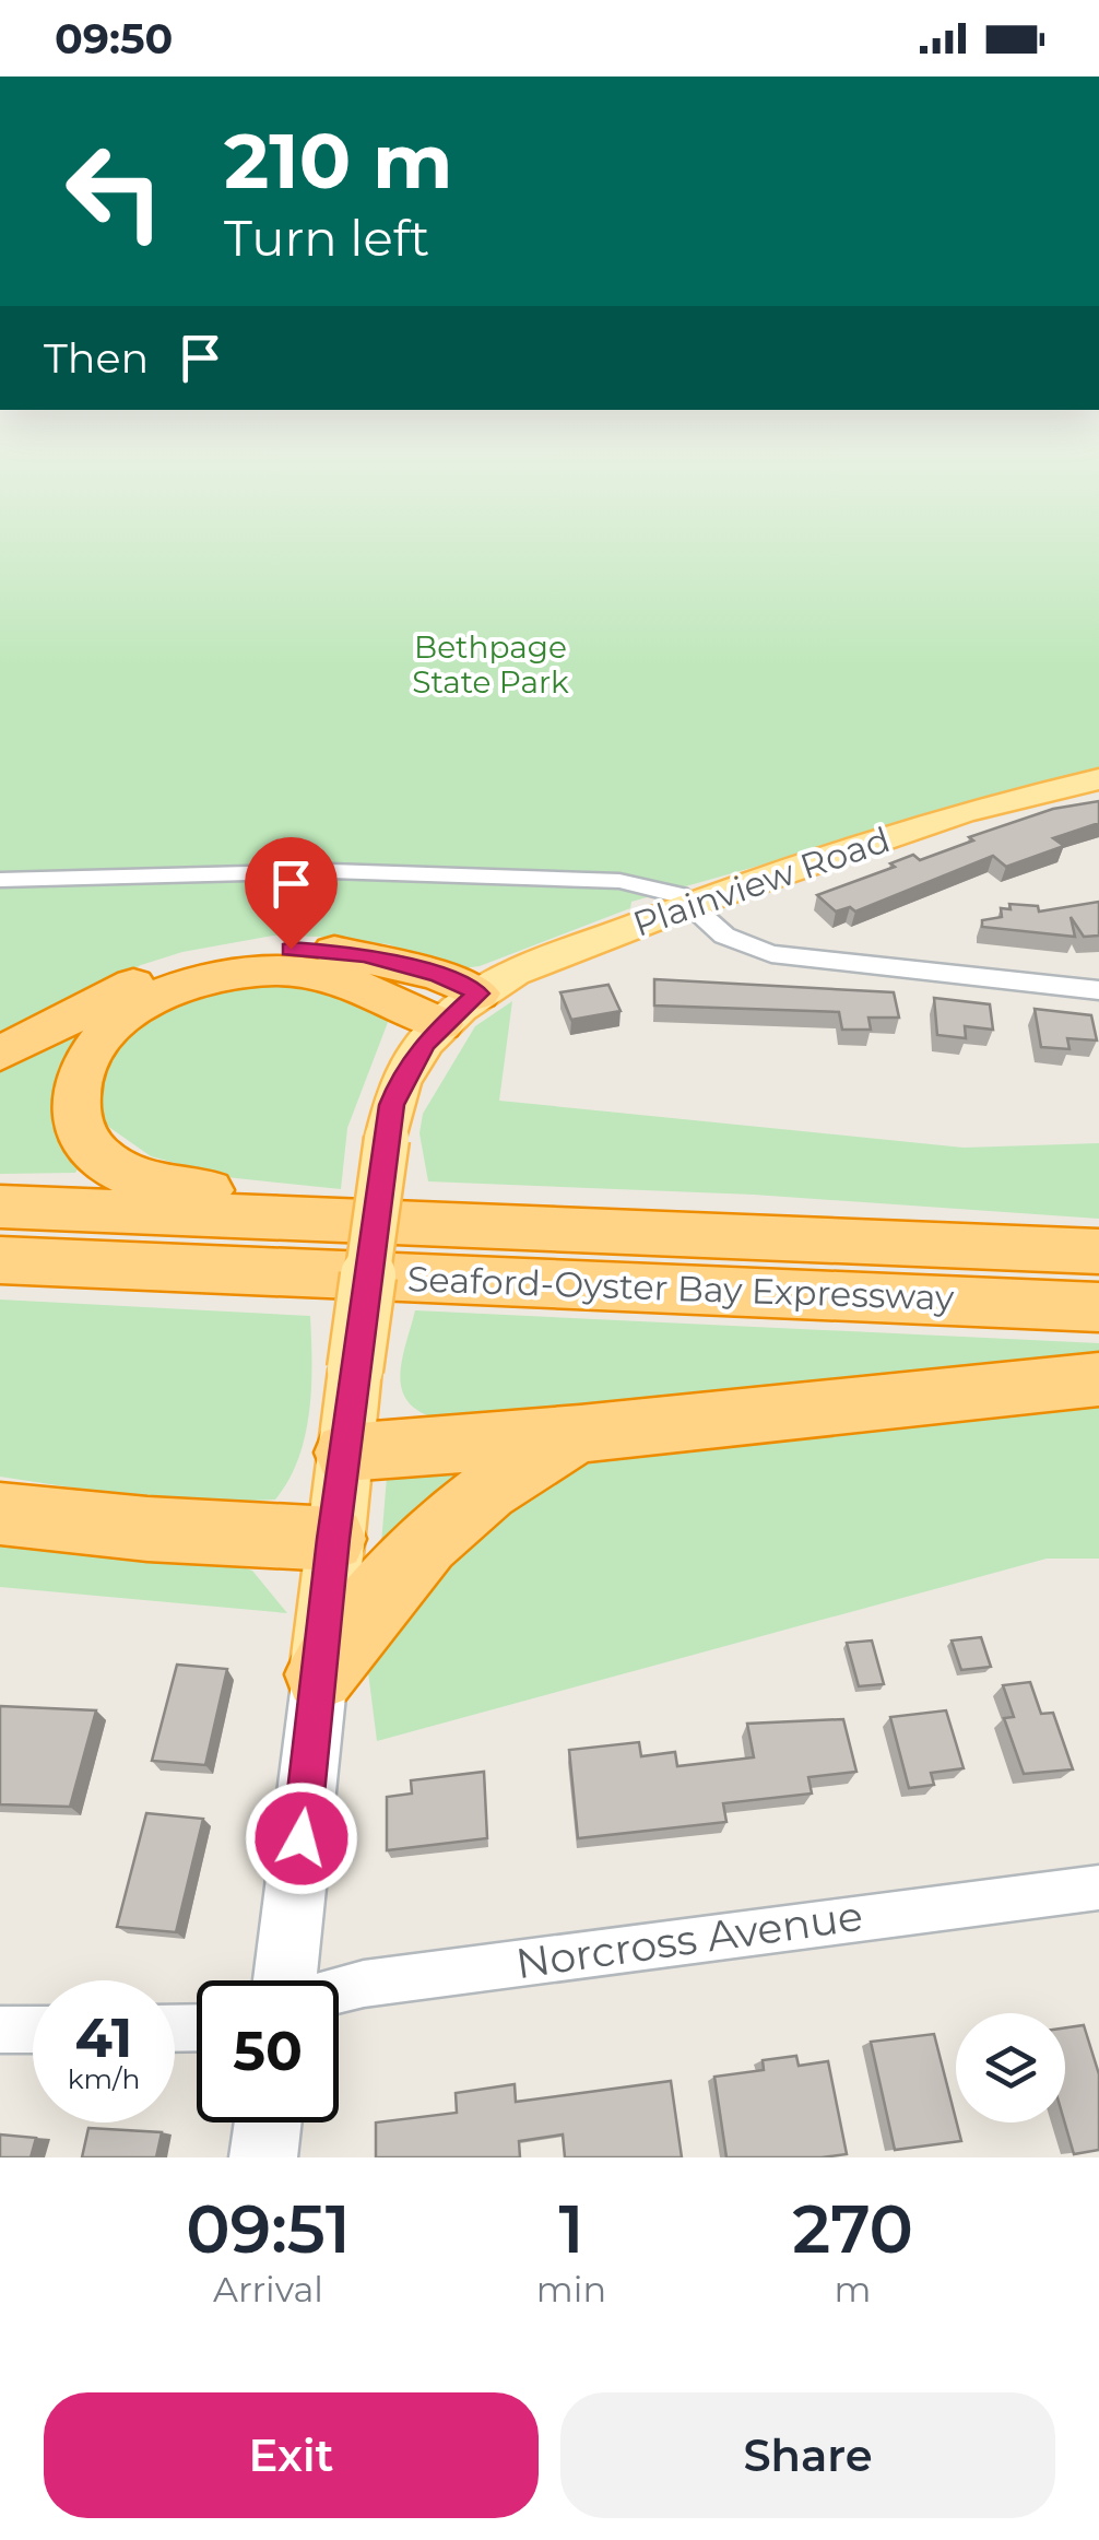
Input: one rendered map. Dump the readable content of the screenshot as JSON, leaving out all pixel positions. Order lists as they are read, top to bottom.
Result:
{
  "streets": {
    "highway": ["Seaford-Oyster Bay Expressway"],
    "main road": ["Plainview Road"],
    "street": ["Norcross Avenue"]
  },
  "parks": ["Bethpage State Park"],
  "page": {
    "status": "09:50",
    "turn": ["210 m", "Turn left"],
    "then": "Then",
    "speed": "41 km/h",
    "limit": "50",
    "eta": [
      "09:51",
      "Arrival",
      "1",
      "min",
      "270",
      "m"
    ],
    "buttons": ["Exit", "Share"]
  }
}
